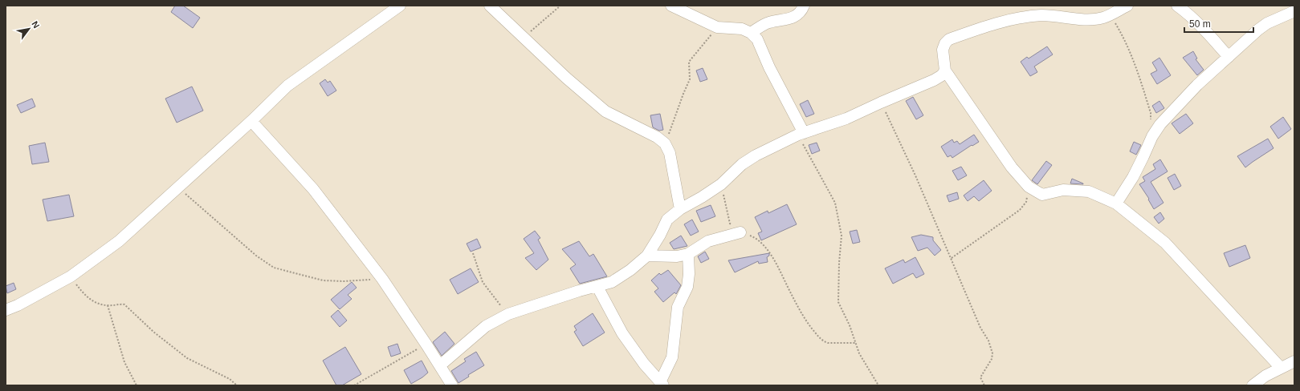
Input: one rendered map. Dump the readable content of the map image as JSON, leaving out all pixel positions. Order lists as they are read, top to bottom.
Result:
{
  "scale_bar": "50 m",
  "north": "top right"
}
